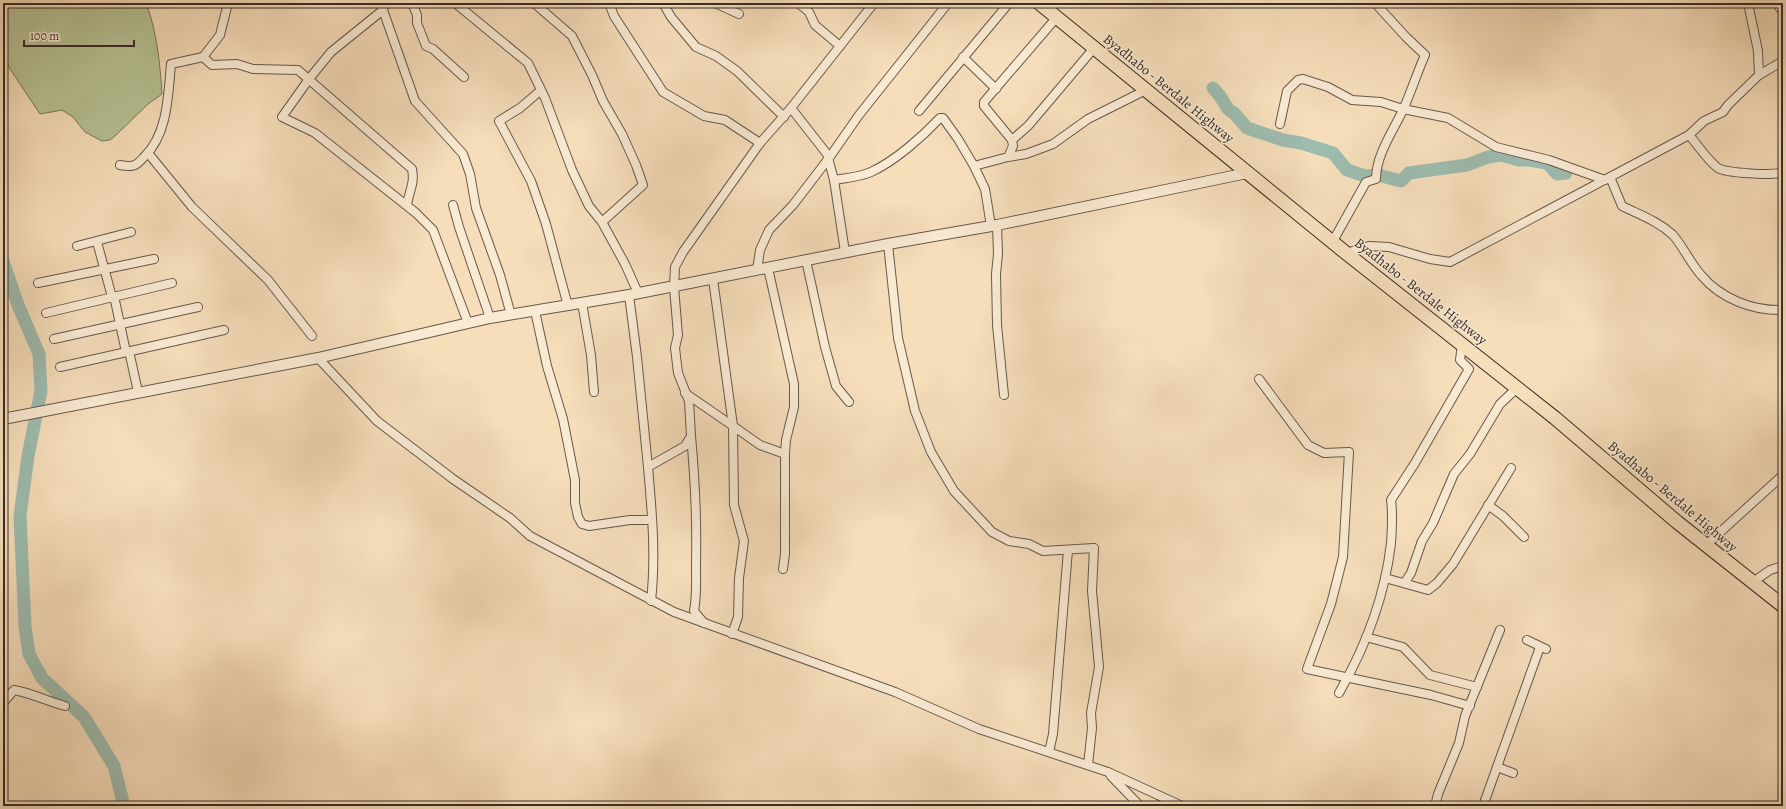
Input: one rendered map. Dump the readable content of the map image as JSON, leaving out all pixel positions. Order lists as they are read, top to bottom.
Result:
{
  "streets": {
    "main road": ["Byadhabo - Berdale Highway"]
  },
  "scale_bar": "100 m"
}
